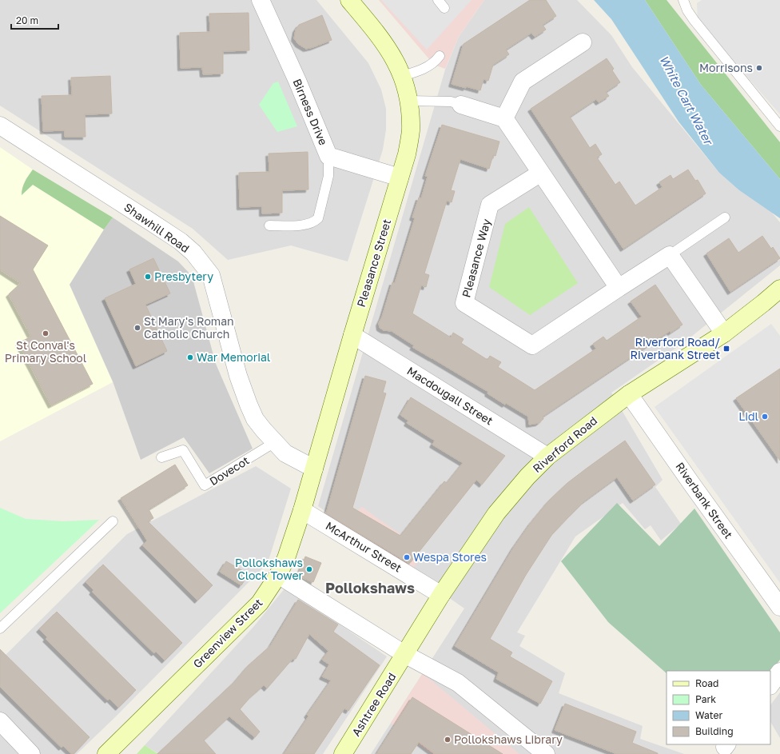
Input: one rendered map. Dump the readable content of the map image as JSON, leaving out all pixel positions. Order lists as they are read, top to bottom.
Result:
{
  "streets": {
    "street": [
      "Birness Drive",
      "Shawhill Road",
      "Pleasance Way",
      "Pleasance Street",
      "Macdougall Street",
      "Riverford Road",
      "Riverbank Street",
      "McArthur Street",
      "Greenview Street",
      "Ashtree Road"
    ],
    "lane": ["Dovecot"]
  },
  "crossings": [
    ["Birness Drive", "Pleasance Street"],
    ["Shawhill Road", "Pleasance Street"],
    ["Shawhill Road", "Dovecot"],
    ["Shawhill Road", "Greenview Street"],
    ["Pleasance Street", "Macdougall Street"],
    ["Pleasance Street", "Greenview Street"],
    ["Macdougall Street", "Riverford Road"],
    ["Riverford Road", "Riverbank Street"],
    ["Riverford Road", "McArthur Street"],
    ["Riverford Road", "Ashtree Road"],
    ["McArthur Street", "Greenview Street"]
  ],
  "districts": ["Pollokshaws"],
  "water": ["White Cart Water"],
  "places": {
    "other": [
      "Morrisons",
      "Presbytery",
      "St Mary's Roman Catholic Church",
      "St Conval's Primary School",
      "War Memorial",
      "Lidl",
      "Wespa Stores",
      "Pollokshaws Clock Tower",
      "Pollokshaws Library"
    ],
    "transit": ["Riverford Road/ Riverbank Street"]
  },
  "legend": [
    "Road",
    "Park",
    "Water",
    "Building"
  ],
  "scale_bar": "20 m"
}
